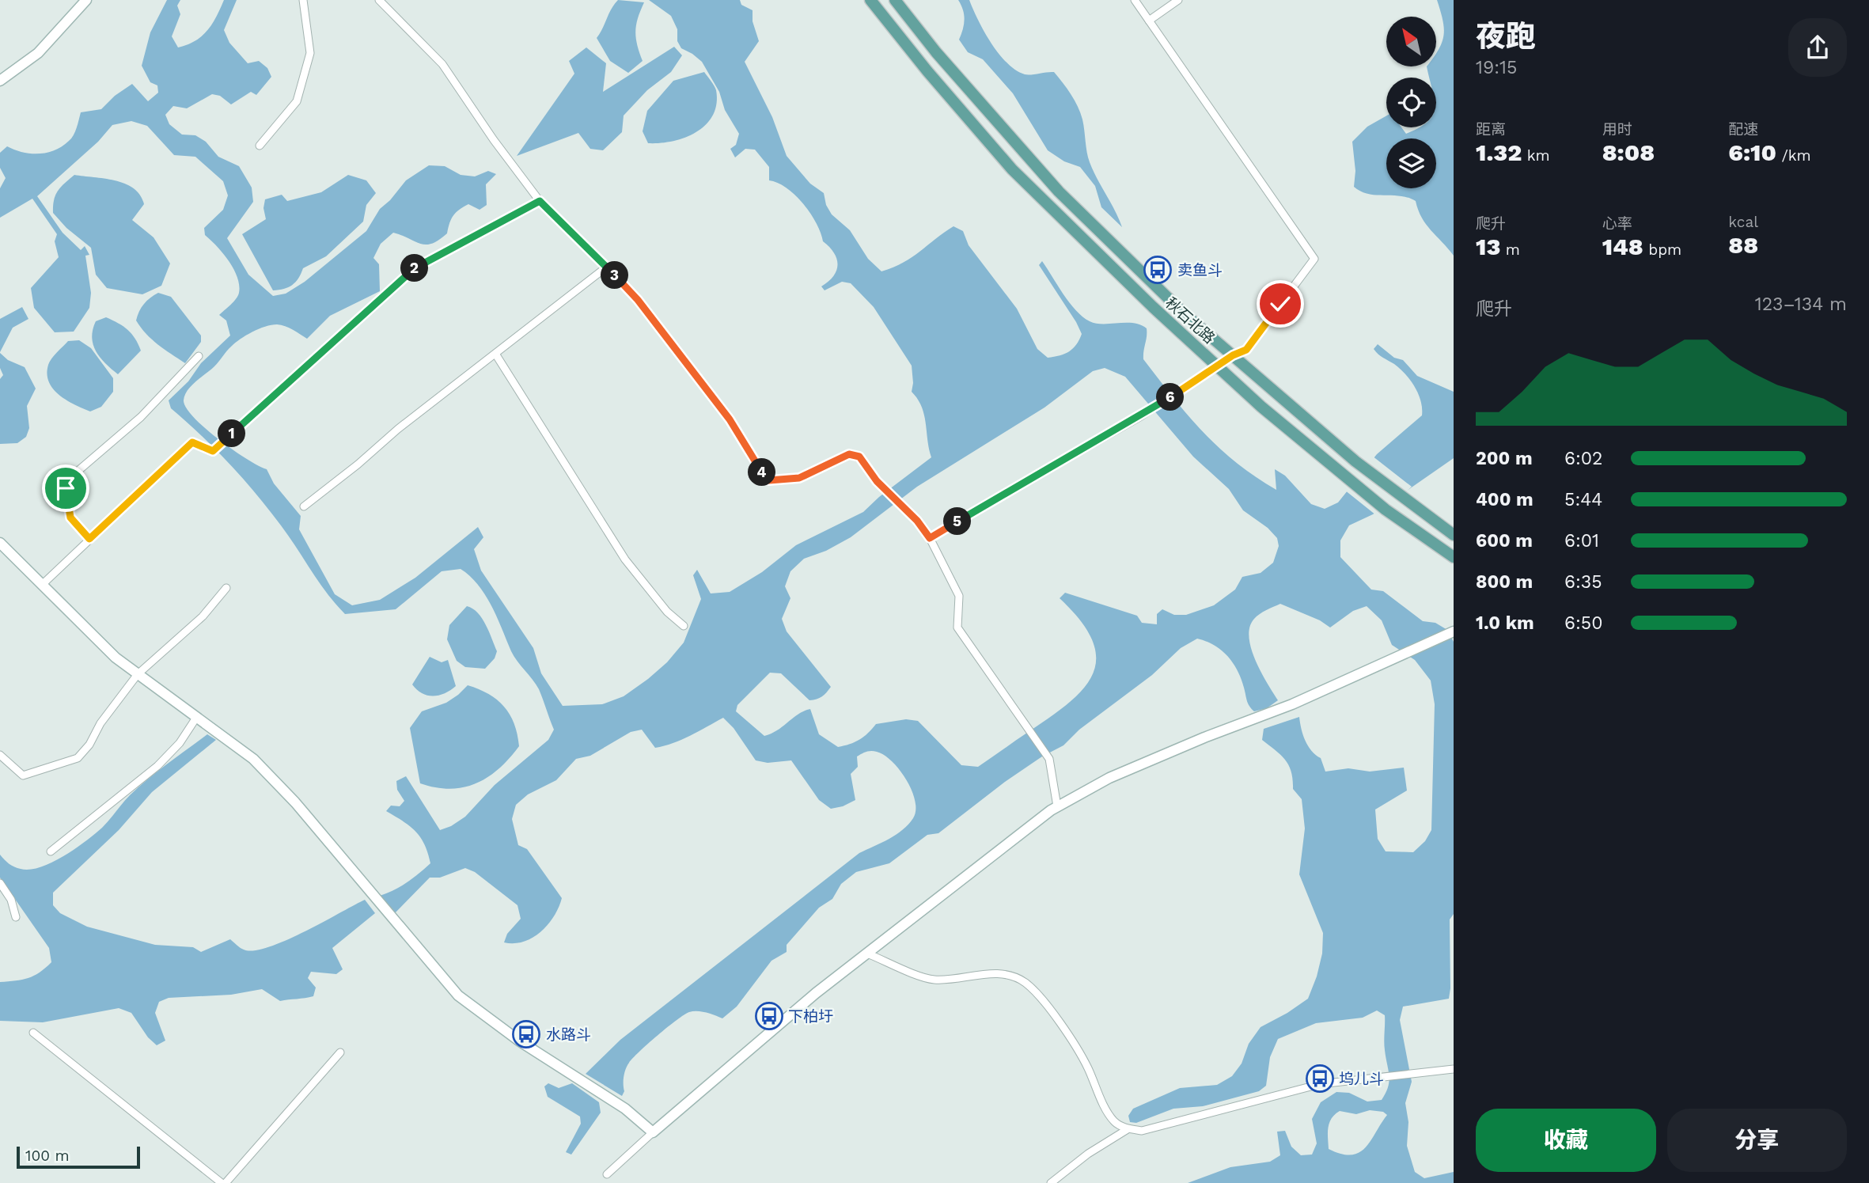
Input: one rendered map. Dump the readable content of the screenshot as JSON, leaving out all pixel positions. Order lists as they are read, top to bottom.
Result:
{
  "streets": {
    "main road": ["秋石北路"]
  },
  "places": {
    "bus stop": [
      "卖鱼斗",
      "下柏圩",
      "水路斗",
      "坞儿斗"
    ]
  },
  "scale_bar": "100 m",
  "north": "top left",
  "page": {
    "heading": ["夜跑", "19:15"],
    "stats": [
      ["距离", "1.32 km"],
      ["用时", "8:08"],
      ["配速", "6:10 /km"],
      ["爬升", "13 m"],
      ["心率", "148 bpm"],
      ["kcal", "88"]
    ],
    "pins": [
      "2",
      "3",
      "6",
      "1",
      "4",
      "5"
    ],
    "chart": ["爬升", "123–134 m"],
    "list": [
      {
        "name": "200 m",
        "note": "6:02"
      },
      {
        "name": "400 m",
        "note": "5:44"
      },
      {
        "name": "600 m",
        "note": "6:01"
      },
      {
        "name": "800 m",
        "note": "6:35"
      },
      {
        "name": "1.0 km",
        "note": "6:50"
      }
    ],
    "buttons": ["收藏", "分享"],
    "scale": "100 m"
  }
}
